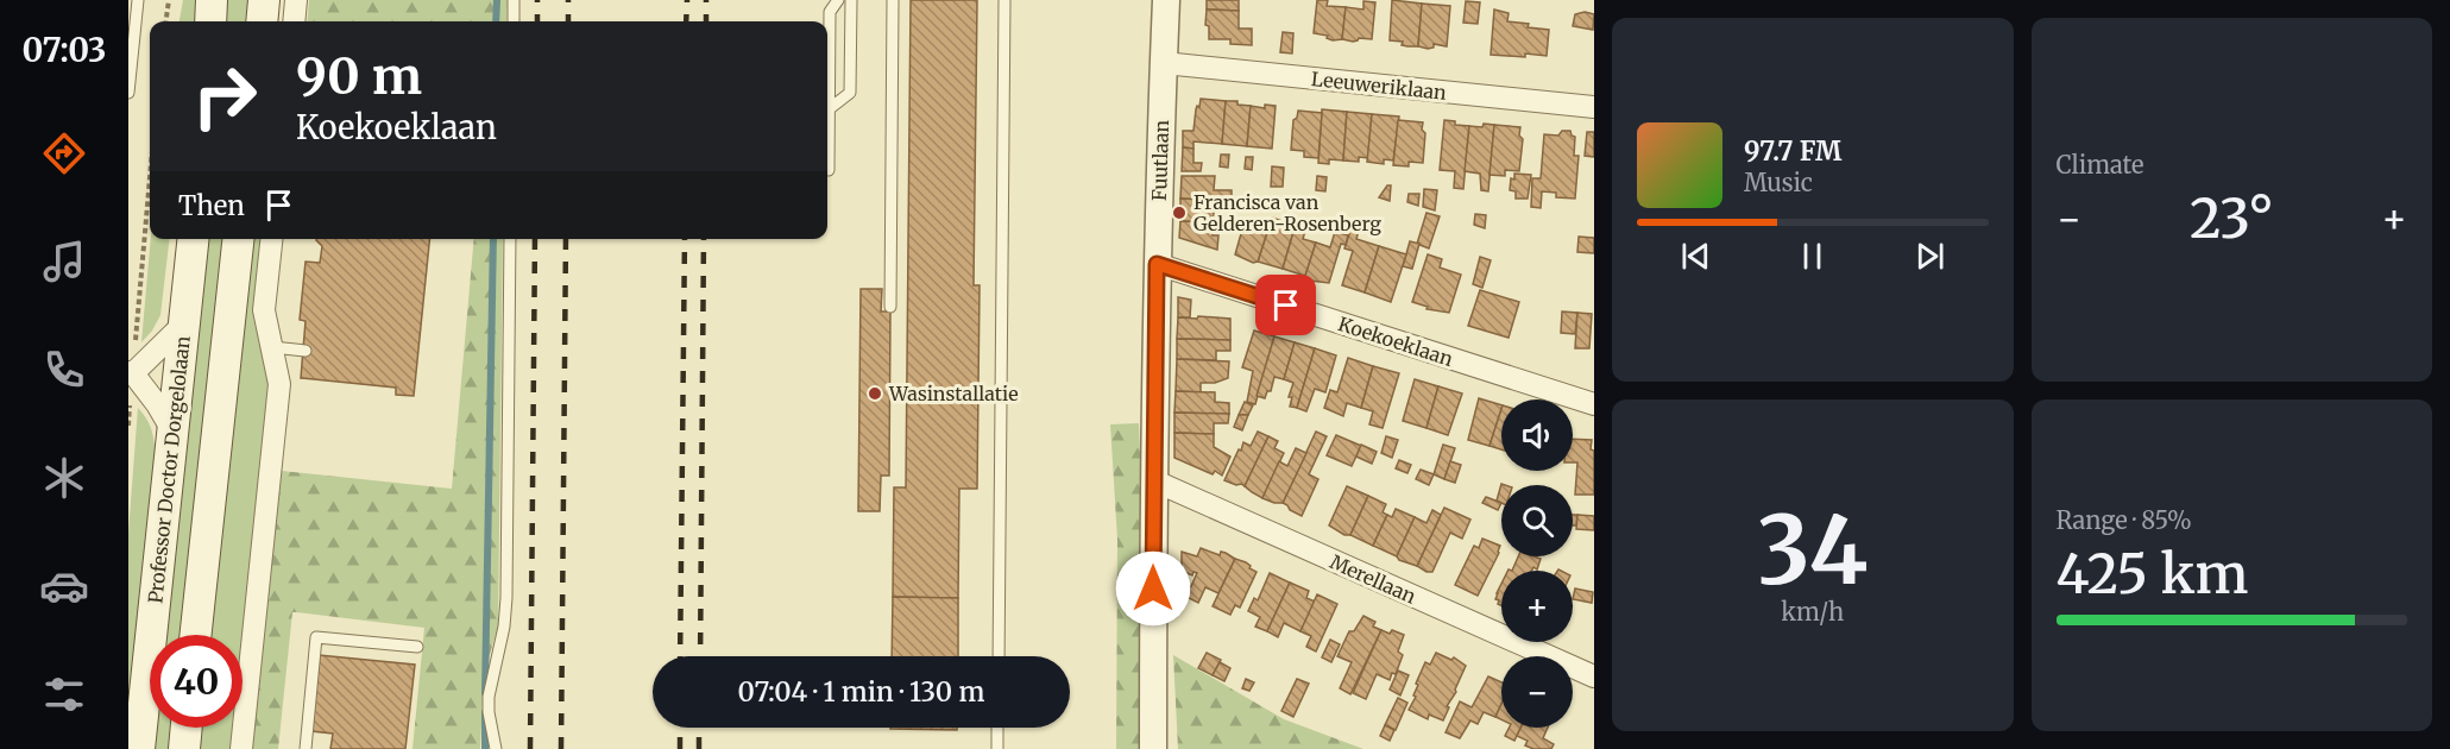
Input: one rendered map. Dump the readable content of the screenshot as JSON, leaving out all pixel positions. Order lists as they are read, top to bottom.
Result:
{
  "streets": {
    "main road": ["Professor Doctor Dorgelolaan"],
    "street": [
      "Leeuweriklaan",
      "Fuutlaan",
      "Koekoeklaan",
      "Merellaan"
    ]
  },
  "crossings": [
    ["Leeuweriklaan", "Fuutlaan"],
    ["Fuutlaan", "Koekoeklaan"],
    ["Fuutlaan", "Merellaan"]
  ],
  "places": ["Francisca van Gelderen-Rosenberg", "Wasinstallatie"],
  "page": {
    "tabs": "07:03",
    "tile": [
      "Climate",
      ["34", "km/h"],
      ["Range · 85%", "425 km"]
    ],
    "turn": ["90 m", "Koekoeklaan"],
    "song": ["97.7 FM", "Music"],
    "then": "Then",
    "heat": ["−", "23°", "+"],
    "map_buttons": ["+", "−"],
    "limit": "40",
    "trip": "07:04 · 1 min · 130 m"
  }
}
